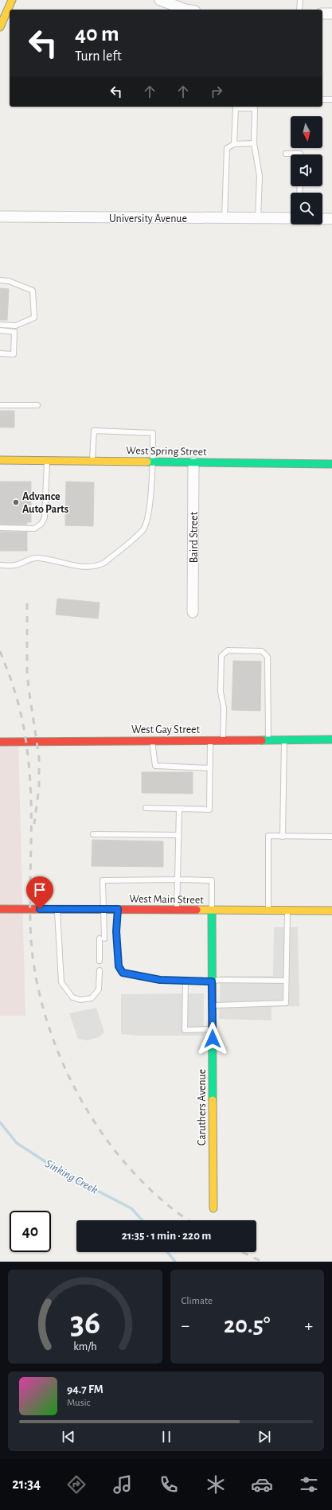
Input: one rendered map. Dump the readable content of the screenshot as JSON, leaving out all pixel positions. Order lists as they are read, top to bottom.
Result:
{
  "streets": {
    "street": [
      "University Avenue",
      "West Spring Street",
      "Baird Street",
      "West Gay Street",
      "West Main Street",
      "Caruthers Avenue"
    ]
  },
  "crossings": [
    ["West Spring Street", "Baird Street"],
    ["West Main Street", "Caruthers Avenue"]
  ],
  "water": ["Sinking Creek"],
  "places": ["Advance Auto Parts"],
  "north": "bottom",
  "page": {
    "turn": ["40 m", "Turn left"],
    "limit": "40",
    "trip": "21:35 · 1 min · 220 m",
    "tile": "Climate",
    "heat": ["−", "20.5°", "+"],
    "song": ["94.7 FM", "Music"],
    "tabs": "21:34",
    "gauge": ["36", "km/h"]
  }
}
